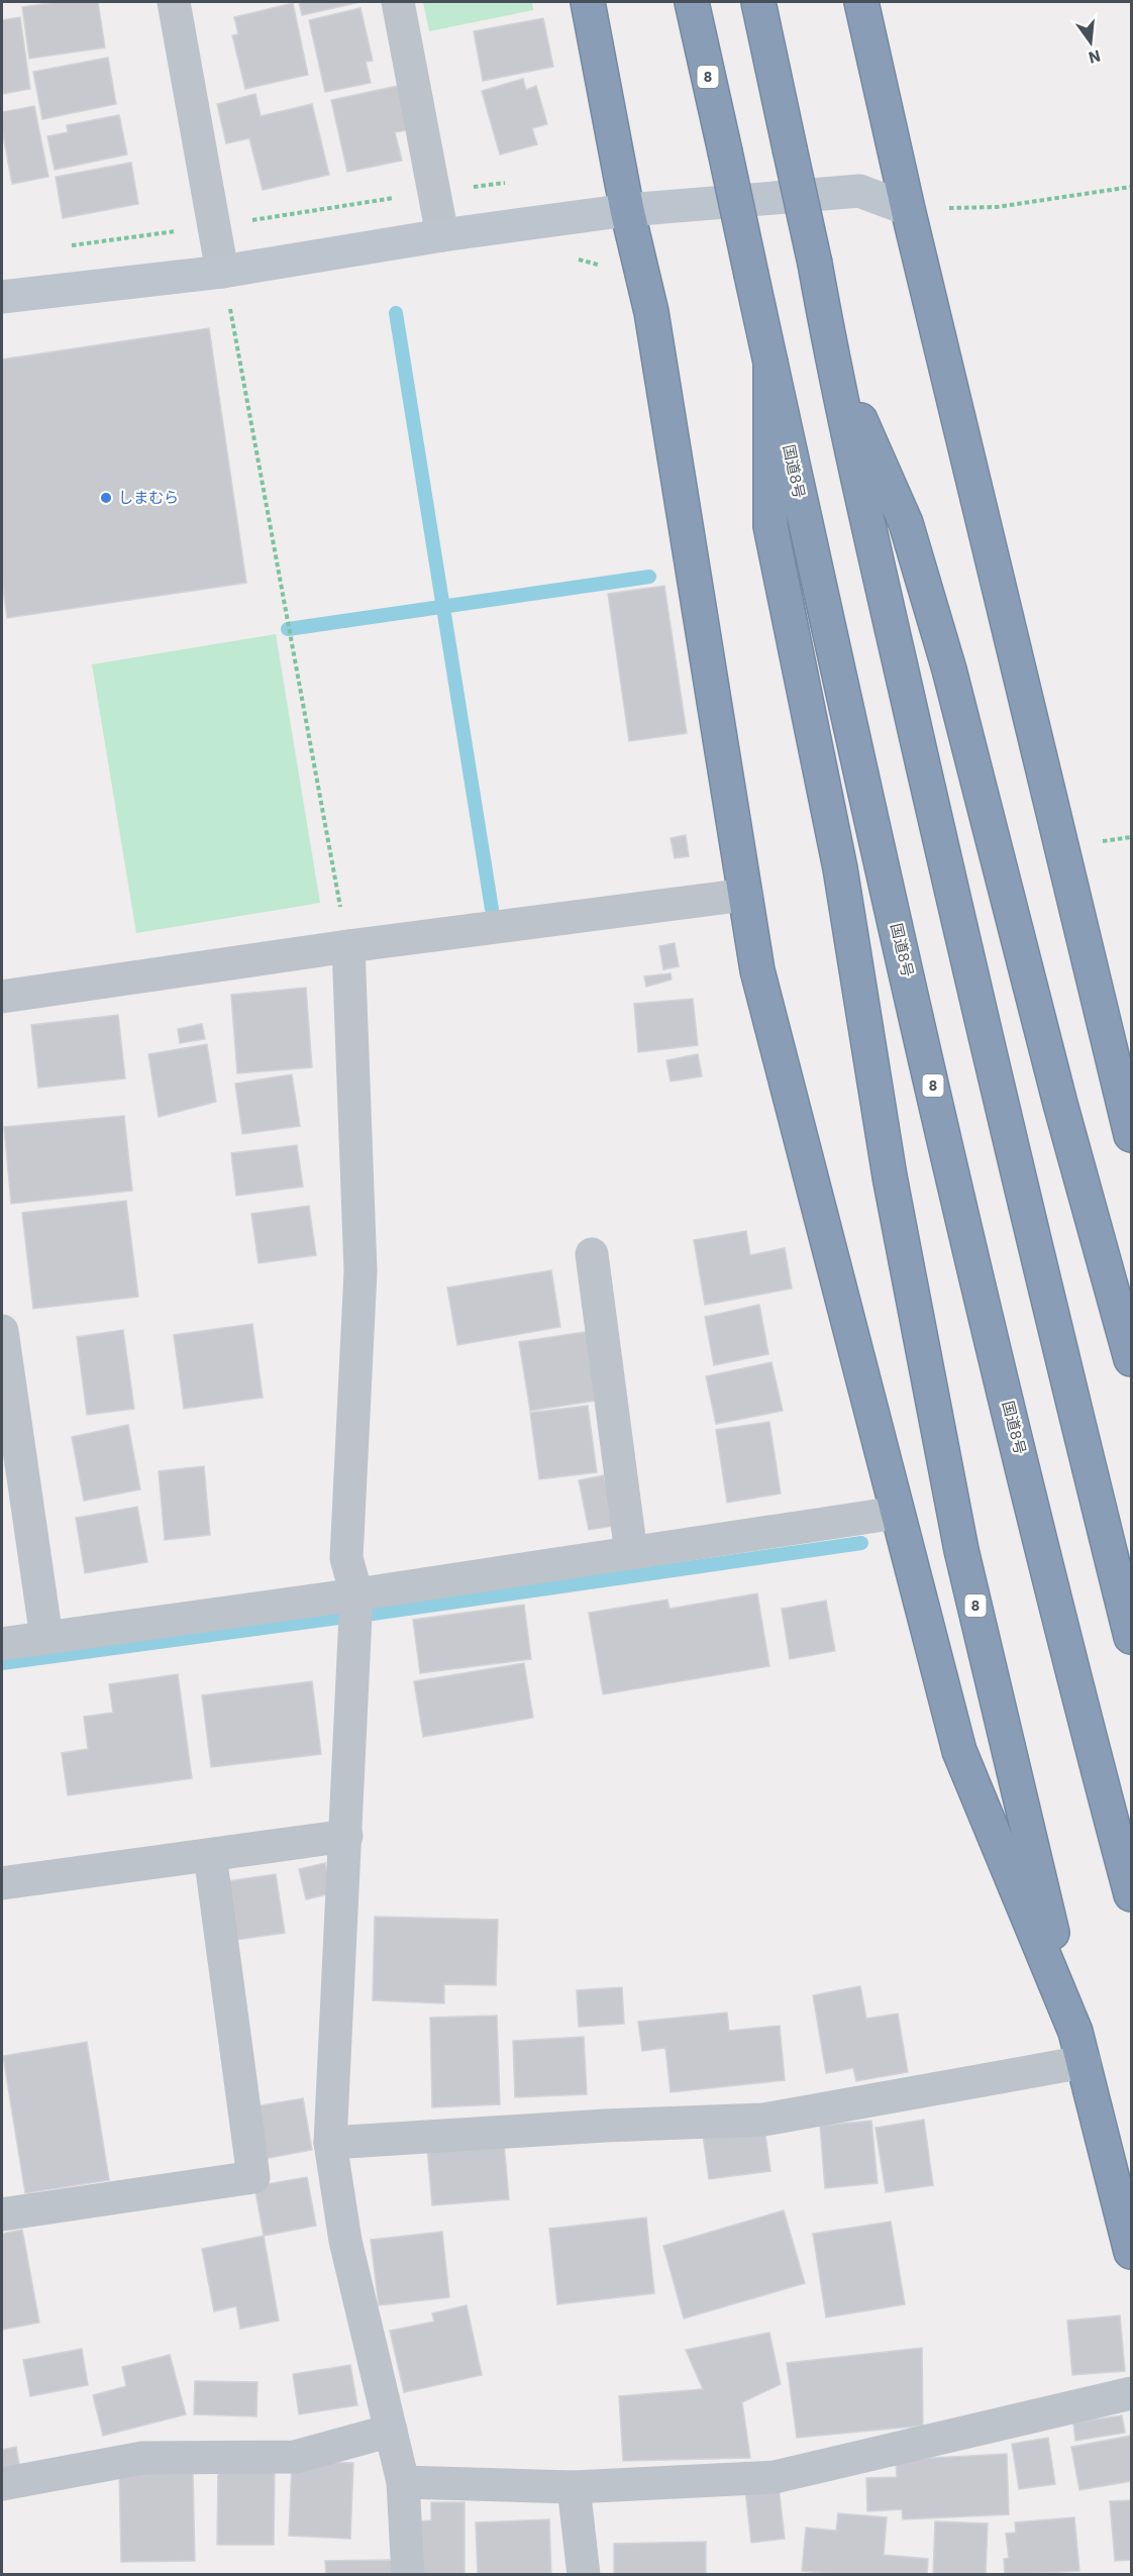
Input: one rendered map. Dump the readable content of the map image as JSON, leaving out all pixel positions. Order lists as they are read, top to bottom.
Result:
{
  "streets": {
    "highway": ["8", "国道8号"]
  },
  "crossings": [
    ["8", "国道8号"]
  ],
  "places": ["しまむら"],
  "north": "bottom"
}
